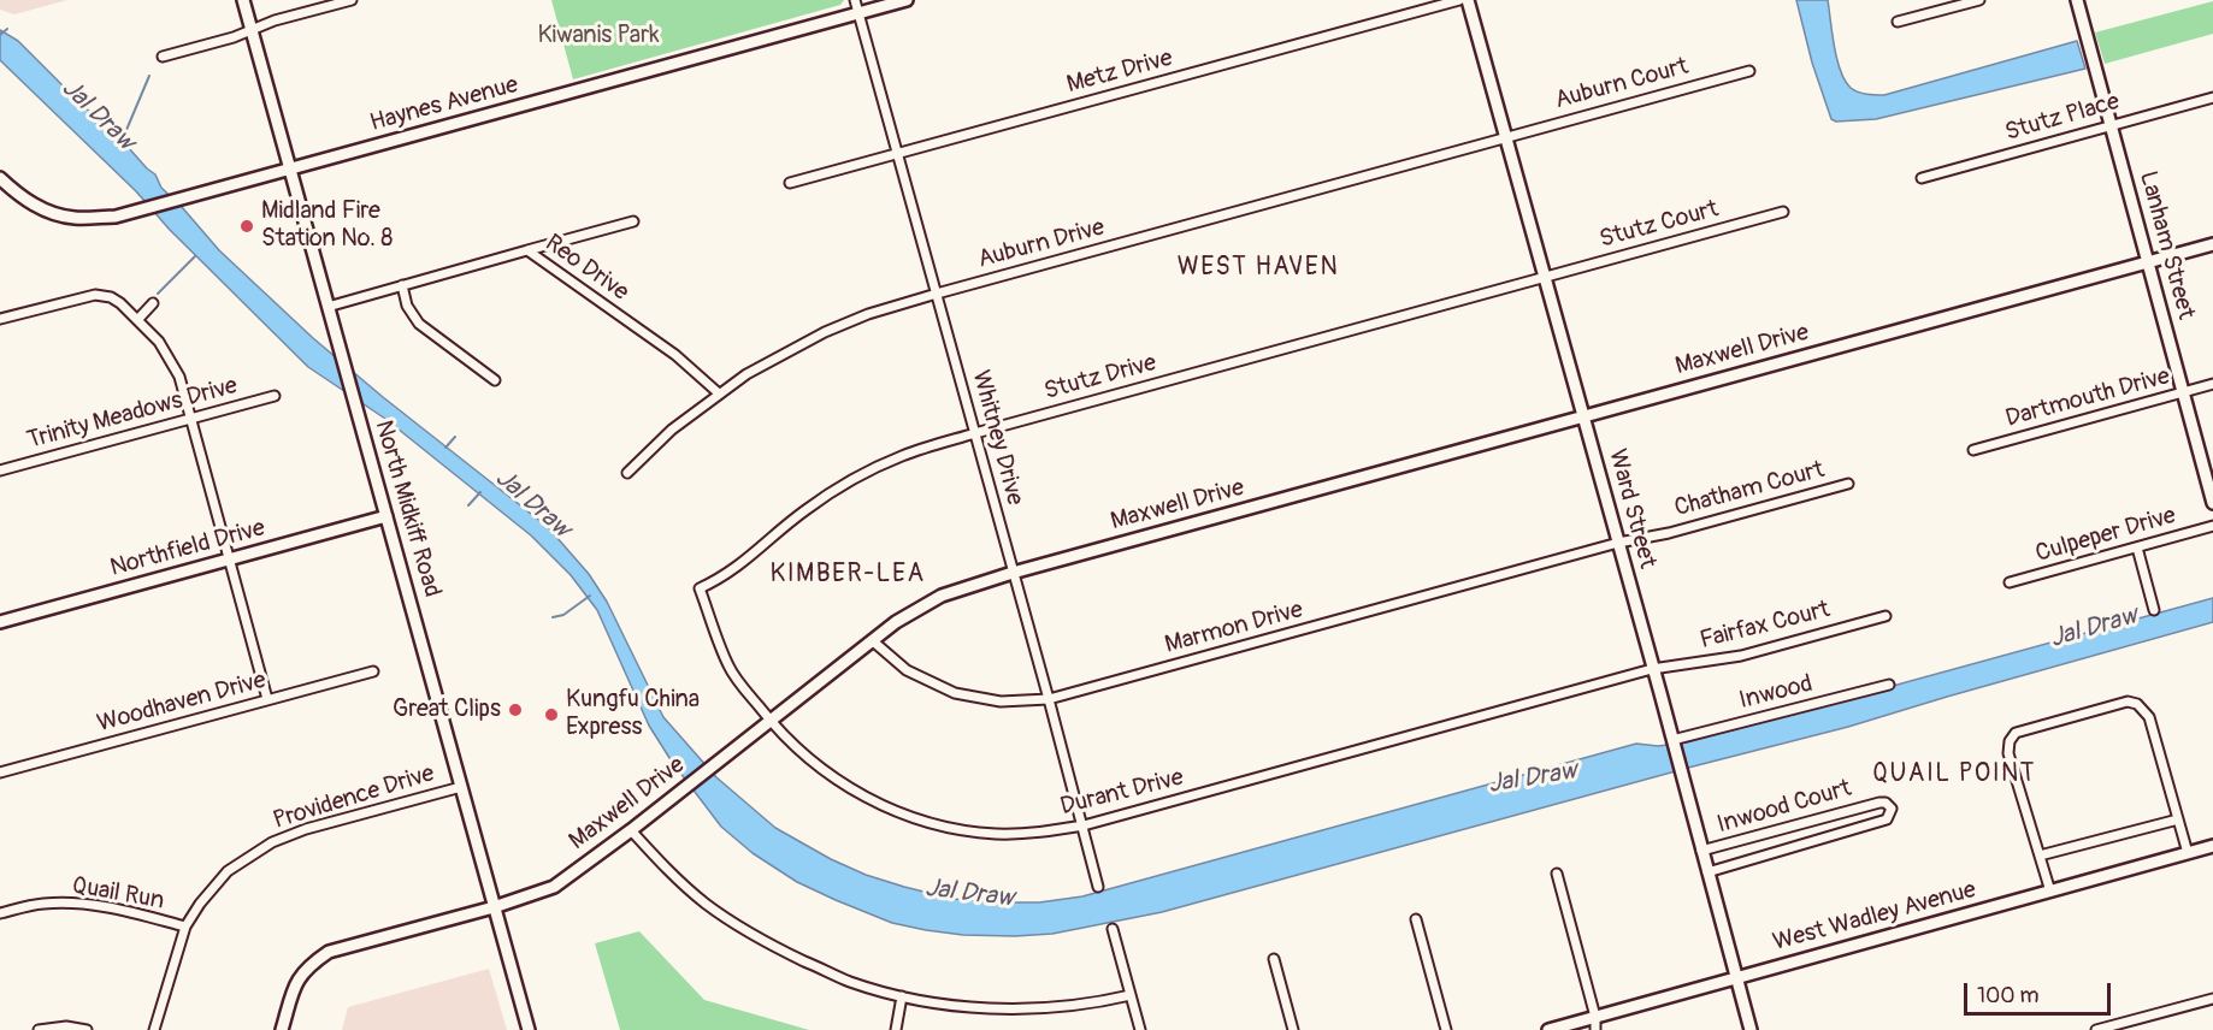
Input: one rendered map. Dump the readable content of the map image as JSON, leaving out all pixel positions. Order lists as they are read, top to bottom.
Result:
{
  "streets": {
    "street": [
      "Metz Drive",
      "Auburn Court",
      "Haynes Avenue",
      "Stutz Place",
      "Stutz Court",
      "Auburn Drive",
      "Lanham Street",
      "Reo Drive",
      "Maxwell Drive",
      "Stutz Drive",
      "Dartmouth Drive",
      "Trinity Meadows Drive",
      "Whitney Drive",
      "Chatham Court",
      "North Midkiff Road",
      "Ward Street",
      "Culpeper Drive",
      "Northfield Drive",
      "Fairfax Court",
      "Marmon Drive",
      "Inwood",
      "Woodhaven Drive",
      "Durant Drive",
      "Providence Drive",
      "Inwood Court",
      "Quail Run",
      "West Wadley Avenue"
    ]
  },
  "crossings": [
    ["Metz Drive", "Whitney Drive"],
    ["Auburn Court", "Auburn Drive"],
    ["Auburn Court", "Ward Street"],
    ["Haynes Avenue", "Whitney Drive"],
    ["Haynes Avenue", "North Midkiff Road"],
    ["Stutz Place", "Lanham Street"],
    ["Stutz Court", "Stutz Drive"],
    ["Stutz Court", "Ward Street"],
    ["Auburn Drive", "Reo Drive"],
    ["Auburn Drive", "Whitney Drive"],
    ["Auburn Drive", "Ward Street"],
    ["Lanham Street", "Maxwell Drive"],
    ["Lanham Street", "Dartmouth Drive"],
    ["Reo Drive", "North Midkiff Road"],
    ["Maxwell Drive", "Whitney Drive"],
    ["Maxwell Drive", "North Midkiff Road"],
    ["Maxwell Drive", "Ward Street"],
    ["Maxwell Drive", "Marmon Drive"],
    ["Maxwell Drive", "Durant Drive"],
    ["Stutz Drive", "Whitney Drive"],
    ["Stutz Drive", "Ward Street"],
    ["Stutz Drive", "Durant Drive"],
    ["Whitney Drive", "Marmon Drive"],
    ["Whitney Drive", "Durant Drive"],
    ["Chatham Court", "Ward Street"],
    ["Chatham Court", "Marmon Drive"],
    ["North Midkiff Road", "Northfield Drive"],
    ["North Midkiff Road", "Providence Drive"],
    ["Ward Street", "Fairfax Court"],
    ["Ward Street", "Marmon Drive"],
    ["Ward Street", "Inwood"],
    ["Ward Street", "Durant Drive"],
    ["Ward Street", "Inwood Court"],
    ["Ward Street", "West Wadley Avenue"],
    ["Fairfax Court", "Durant Drive"],
    ["Providence Drive", "Quail Run"]
  ],
  "districts": ["WEST HAVEN", "KIMBER-LEA", "QUAIL POINT"],
  "water": ["Jal Draw"],
  "parks": ["Kiwanis Park"],
  "places": ["Midland Fire Station No. 8", "Great Clips", "Kungfu China Express"],
  "scale_bar": "100 m"
}
